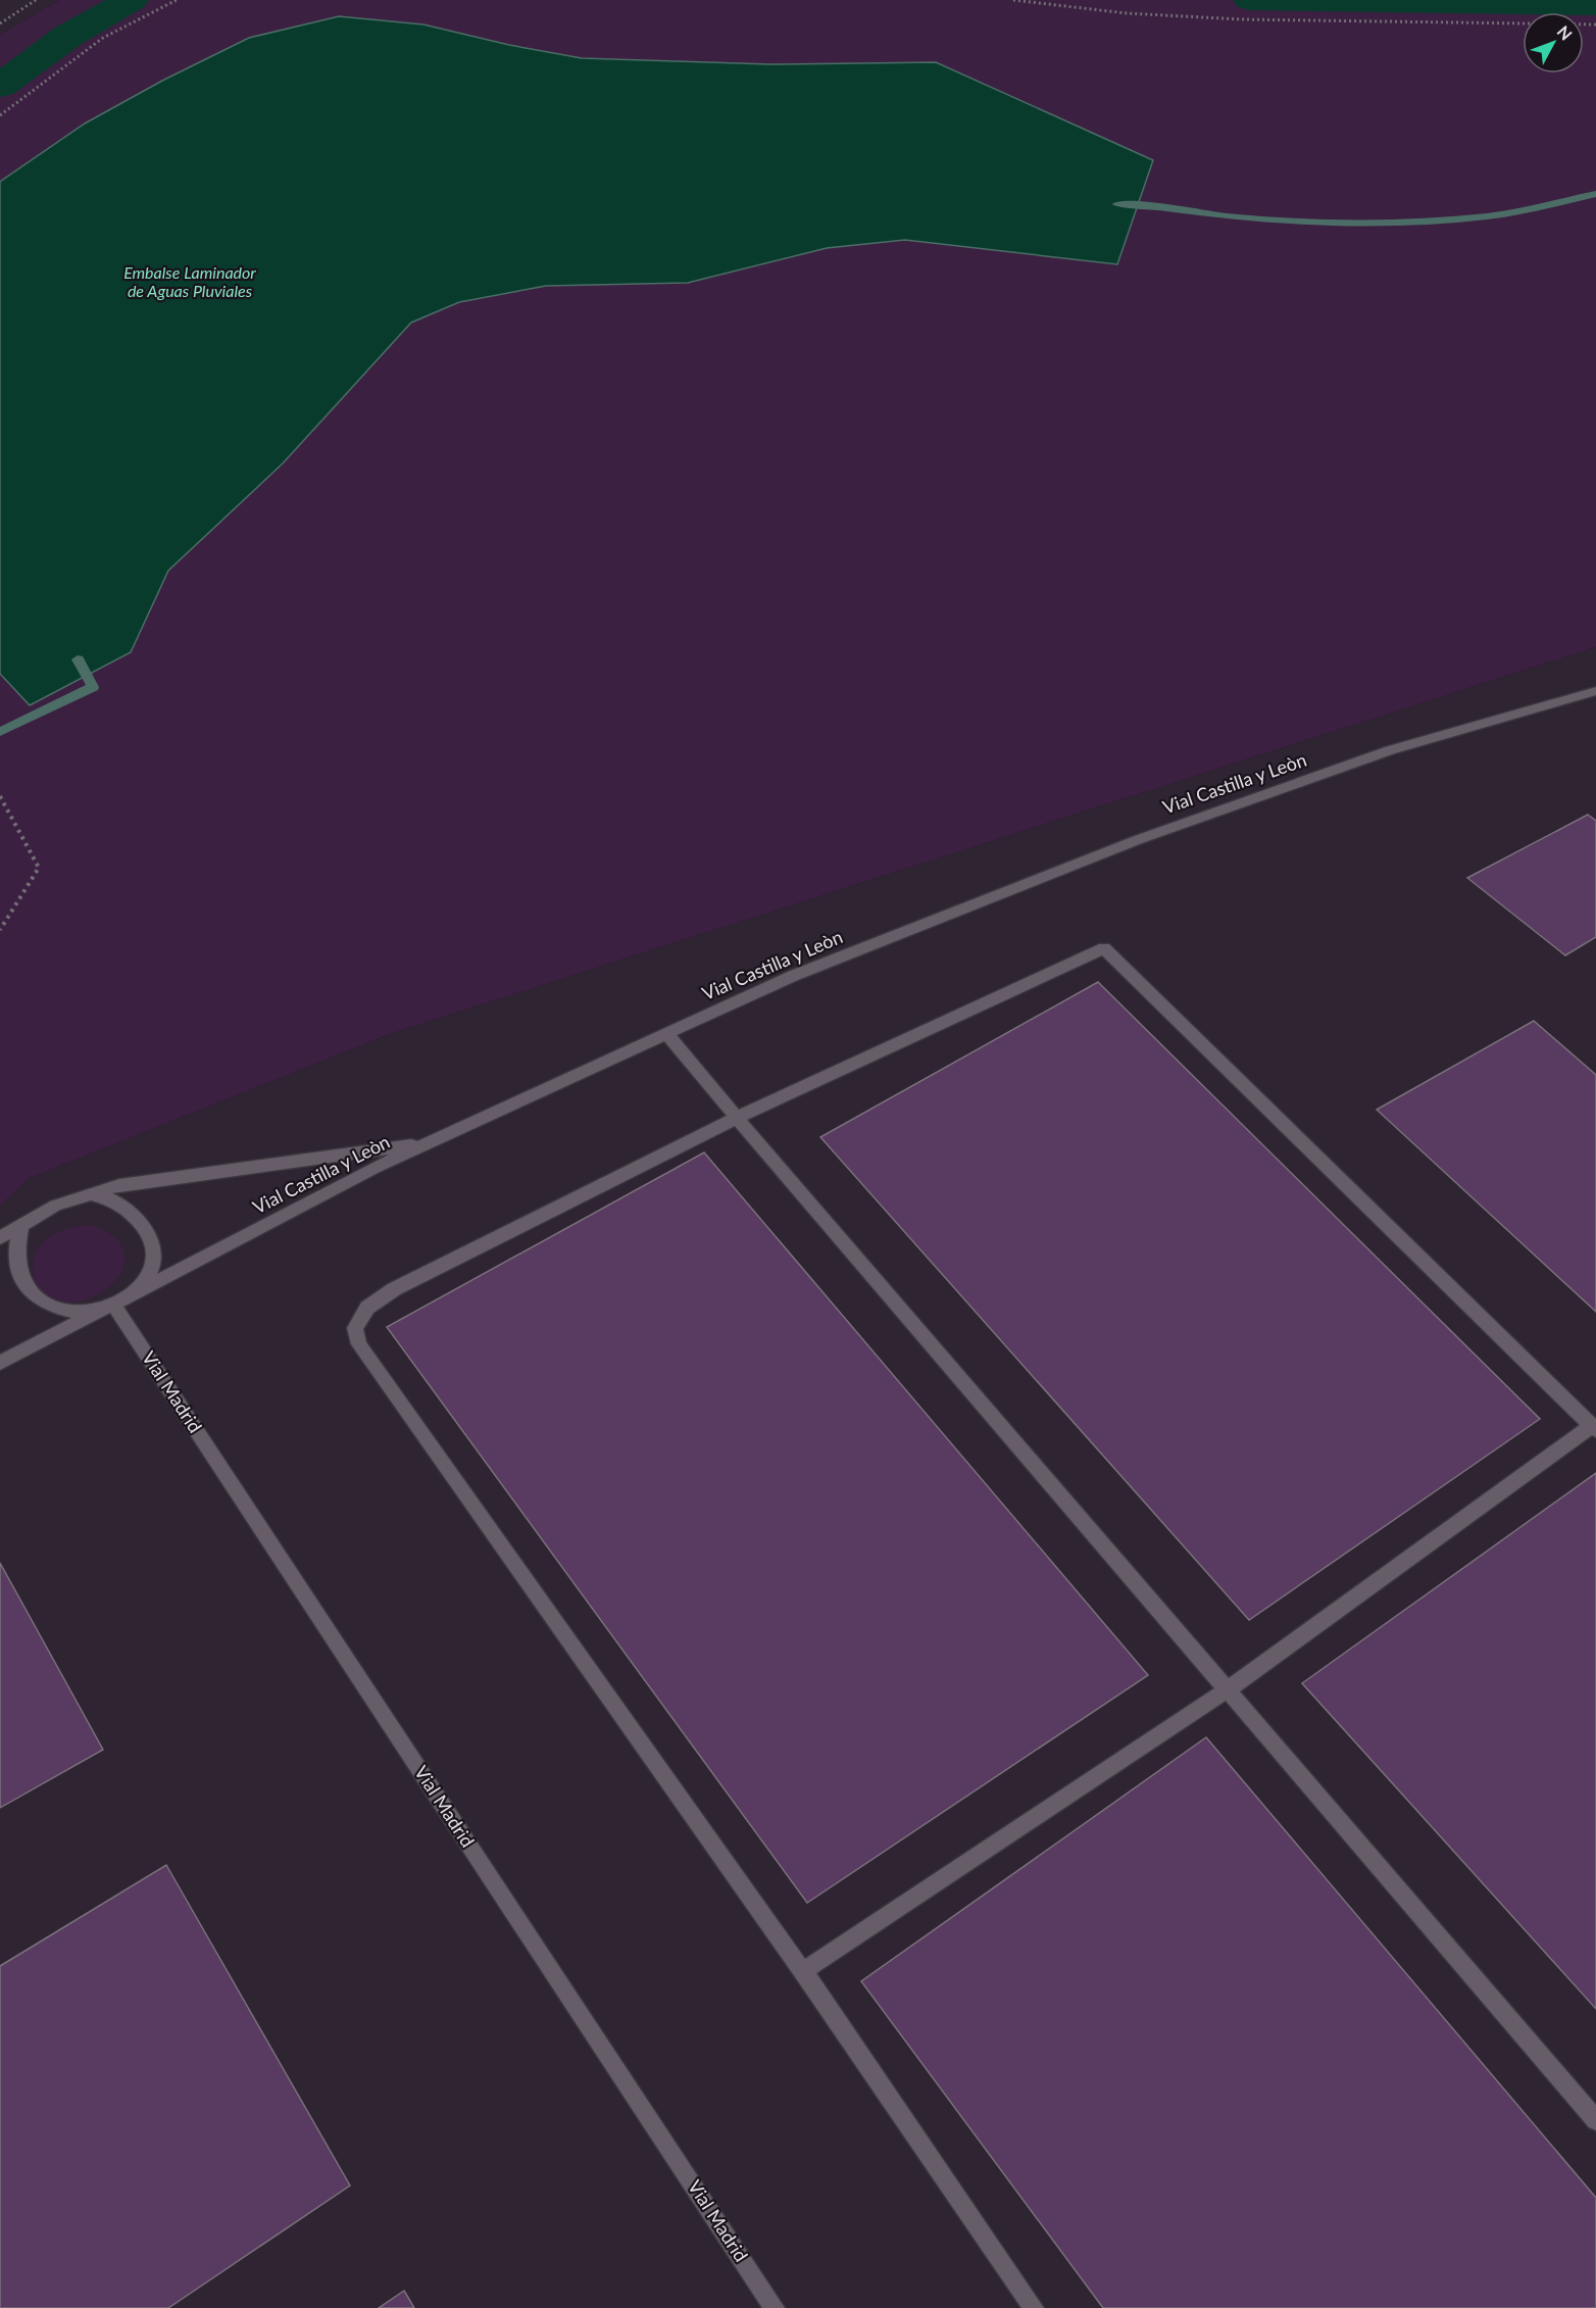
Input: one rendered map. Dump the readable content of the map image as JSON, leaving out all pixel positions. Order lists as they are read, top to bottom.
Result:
{
  "streets": {
    "lane": ["Vial Castilla y Leòn", "Vial Madrid"]
  },
  "crossings": [
    ["Vial Castilla y Leòn", "Vial Madrid"]
  ],
  "water": ["Embalse Laminador de Aguas Pluviales"],
  "north": "top right"
}
